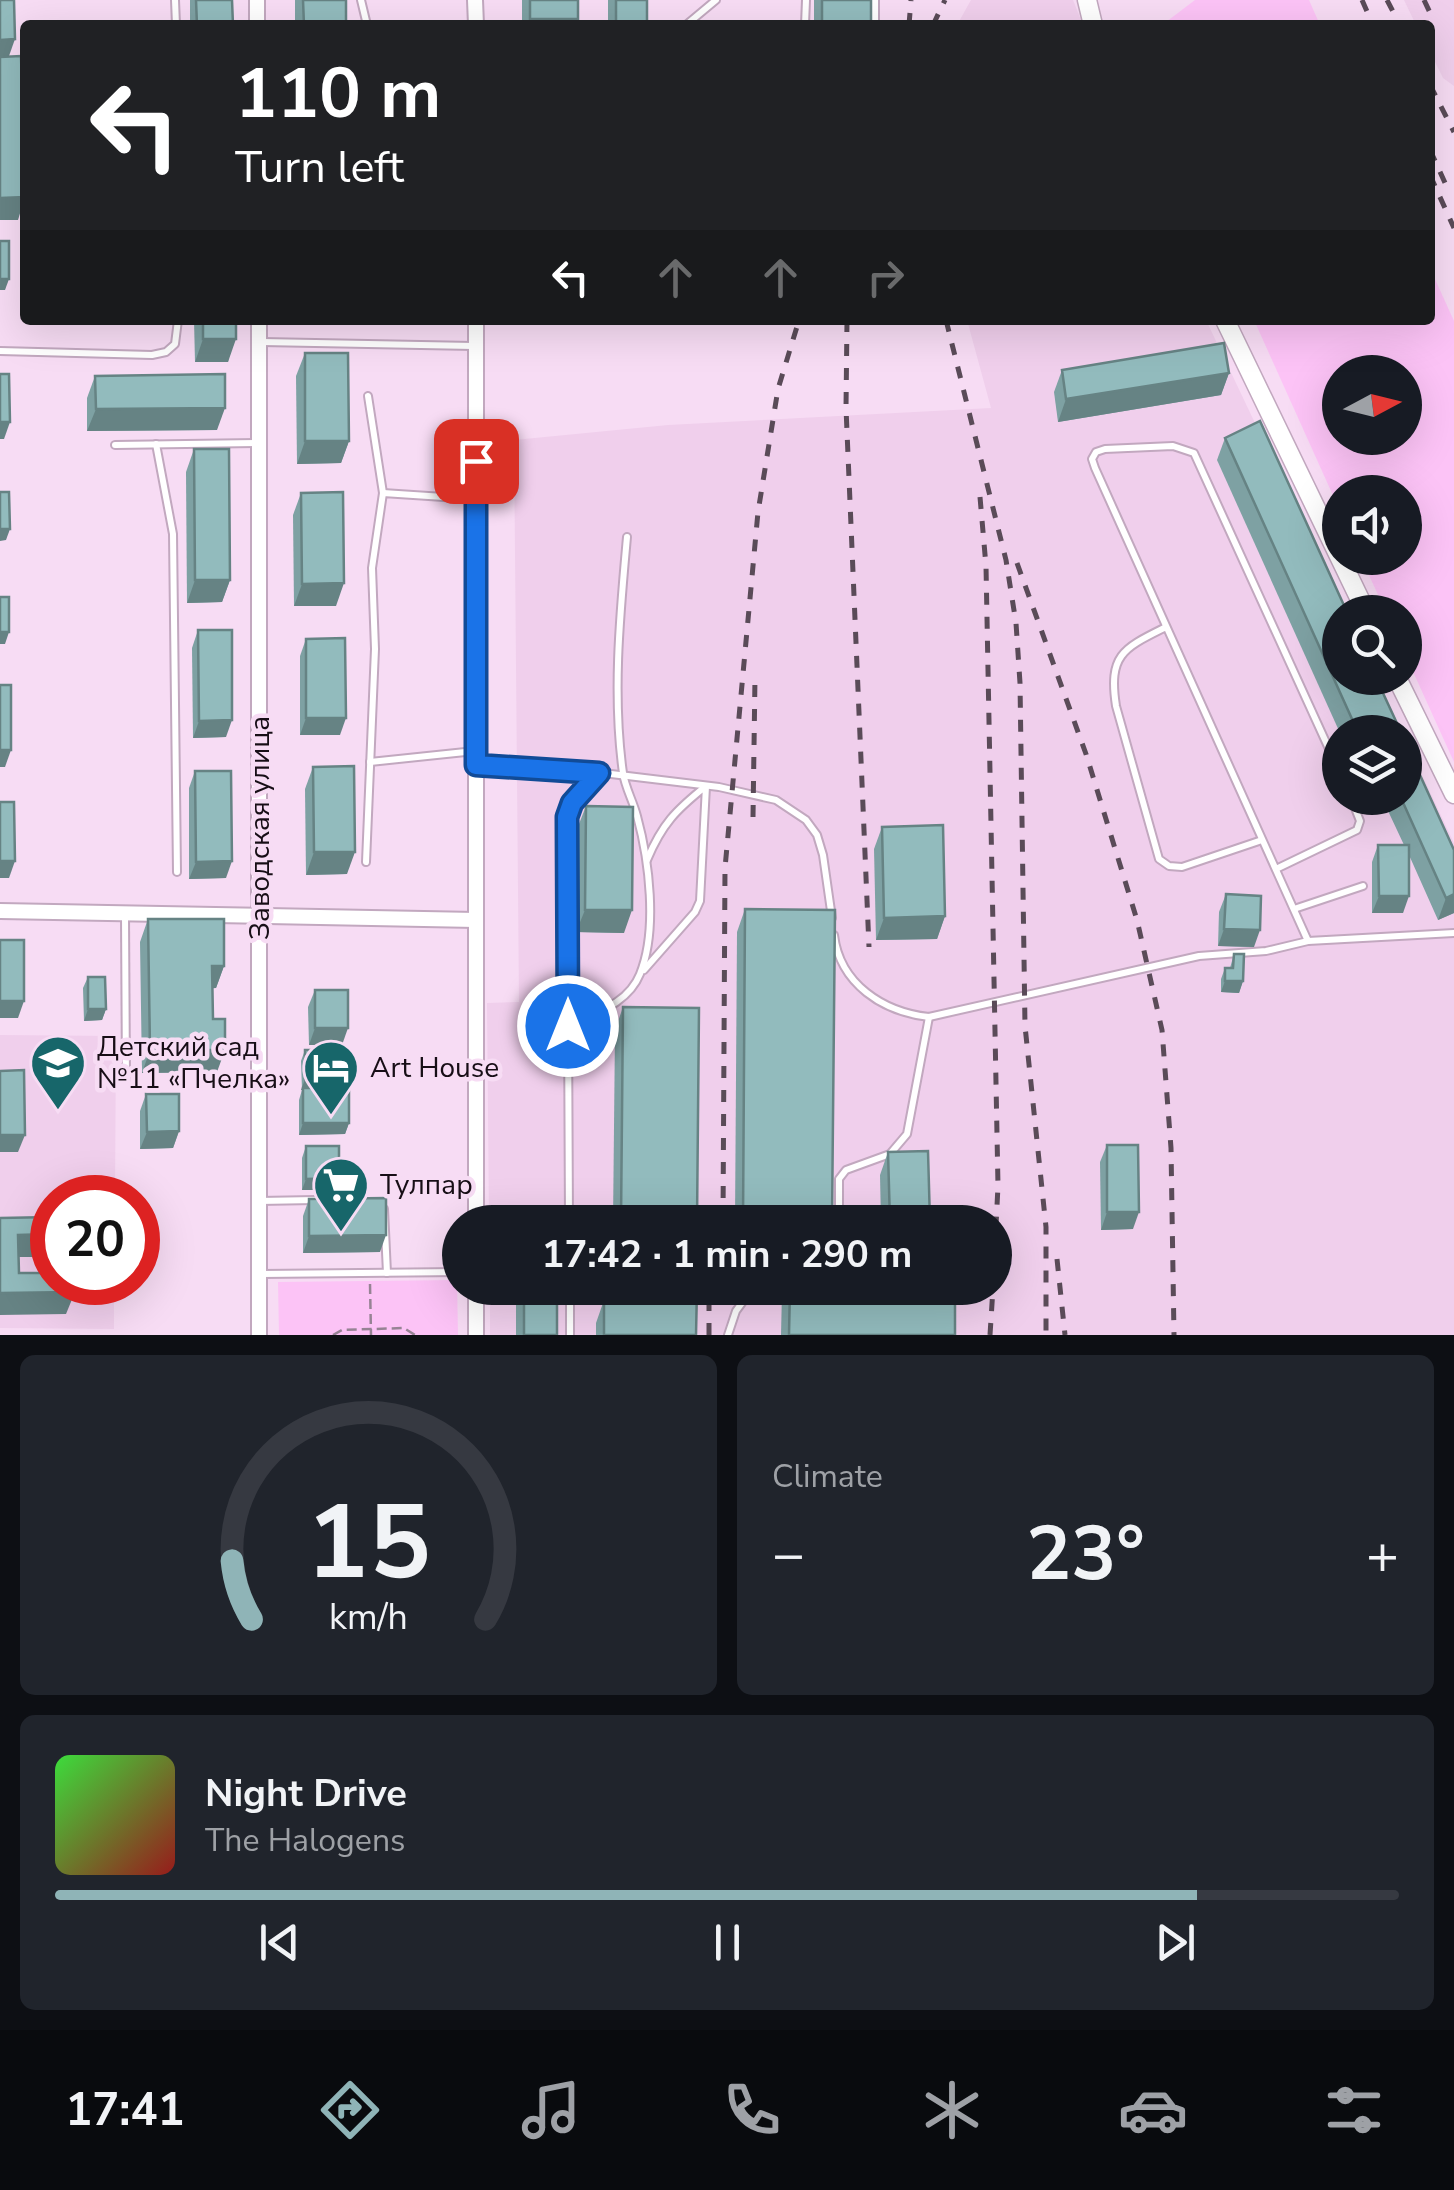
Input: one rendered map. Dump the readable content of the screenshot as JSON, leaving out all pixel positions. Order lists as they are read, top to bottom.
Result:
{
  "streets": {
    "street": ["Заводская улица"]
  },
  "places": {
    "school or university": ["Детский сад №11 «Пчелка»"],
    "hotel": ["Art House"],
    "supermarket": ["Тулпар"]
  },
  "north": "right",
  "page": {
    "turn": ["110 m", "Turn left"],
    "limit": "20",
    "trip": "17:42 · 1 min · 290 m",
    "tile": "Climate",
    "heat": ["−", "23°", "+"],
    "song": ["Night Drive", "The Halogens"],
    "tabs": "17:41",
    "gauge": ["15", "km/h"]
  }
}
